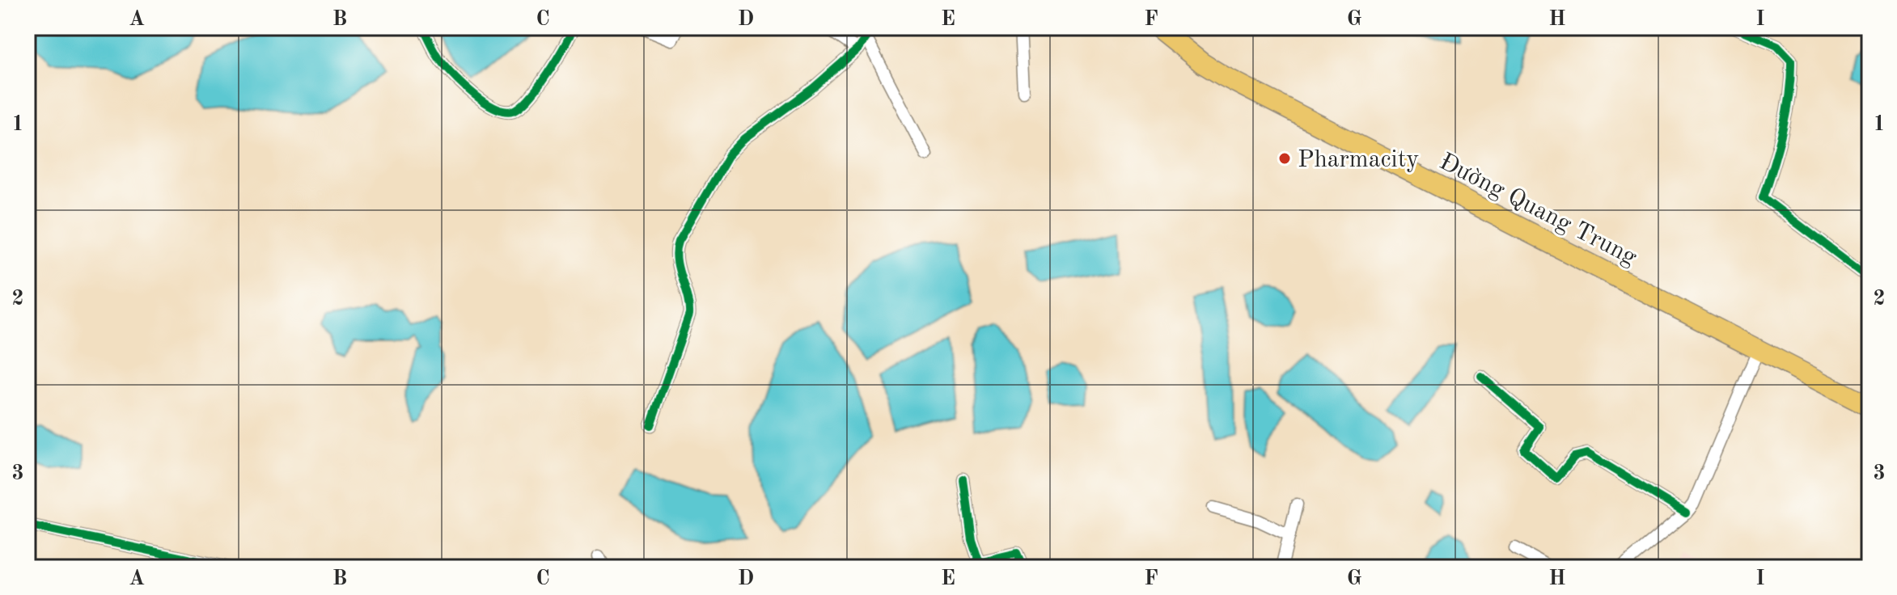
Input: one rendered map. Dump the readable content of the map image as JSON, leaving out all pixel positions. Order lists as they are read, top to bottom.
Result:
{
  "streets": {
    "main road": ["Đường Quang Trung"]
  },
  "places": ["Pharmacity"],
  "grid": {
    "columns": [
      "A",
      "B",
      "C",
      "D",
      "E",
      "F",
      "G",
      "H",
      "I"
    ],
    "rows": ["1", "2", "3"]
  }
}
